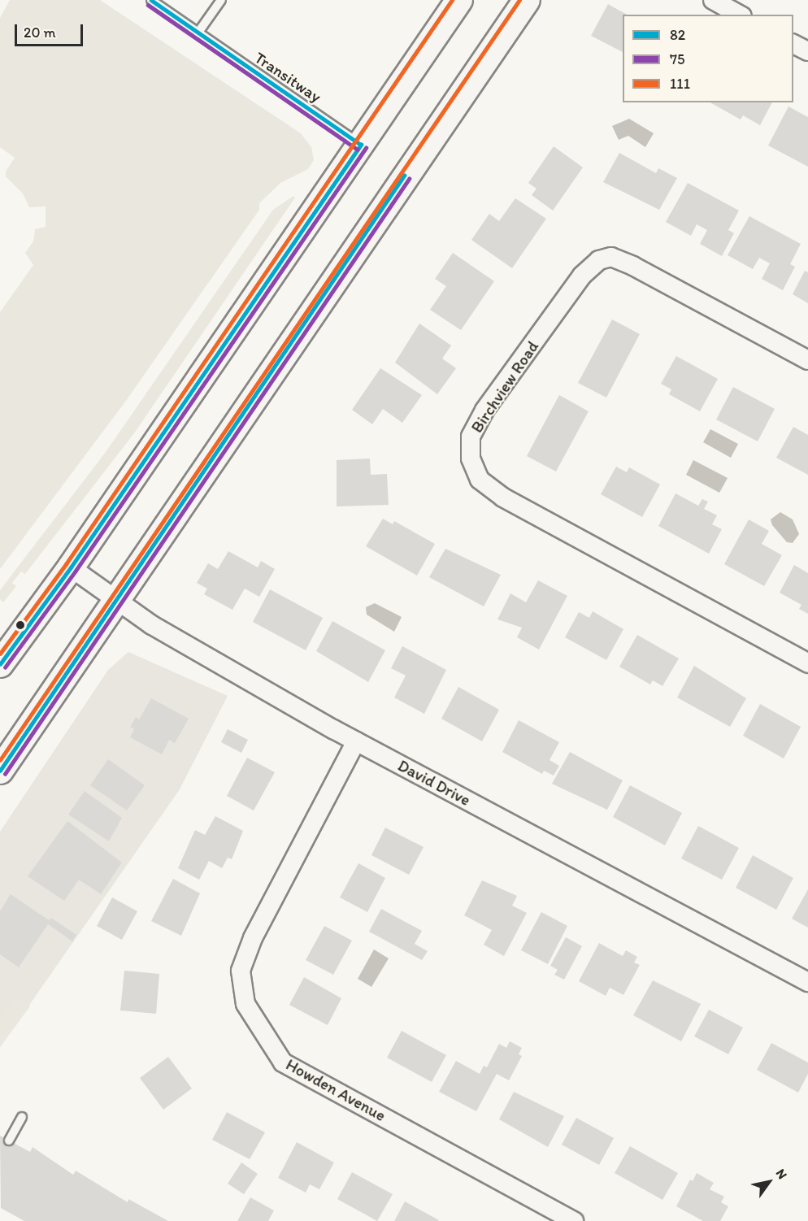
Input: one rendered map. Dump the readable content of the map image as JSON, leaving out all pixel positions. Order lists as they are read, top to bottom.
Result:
{
  "streets": {
    "street": ["Birchview Road", "David Drive", "Howden Avenue"],
    "lane": ["Transitway"]
  },
  "crossings": [
    ["David Drive", "Howden Avenue"]
  ],
  "lines": ["transit line 82", "transit line 111", "transit line 75"],
  "legend": ["82", "75", "111"],
  "scale_bar": "20 m",
  "north": "top right"
}
